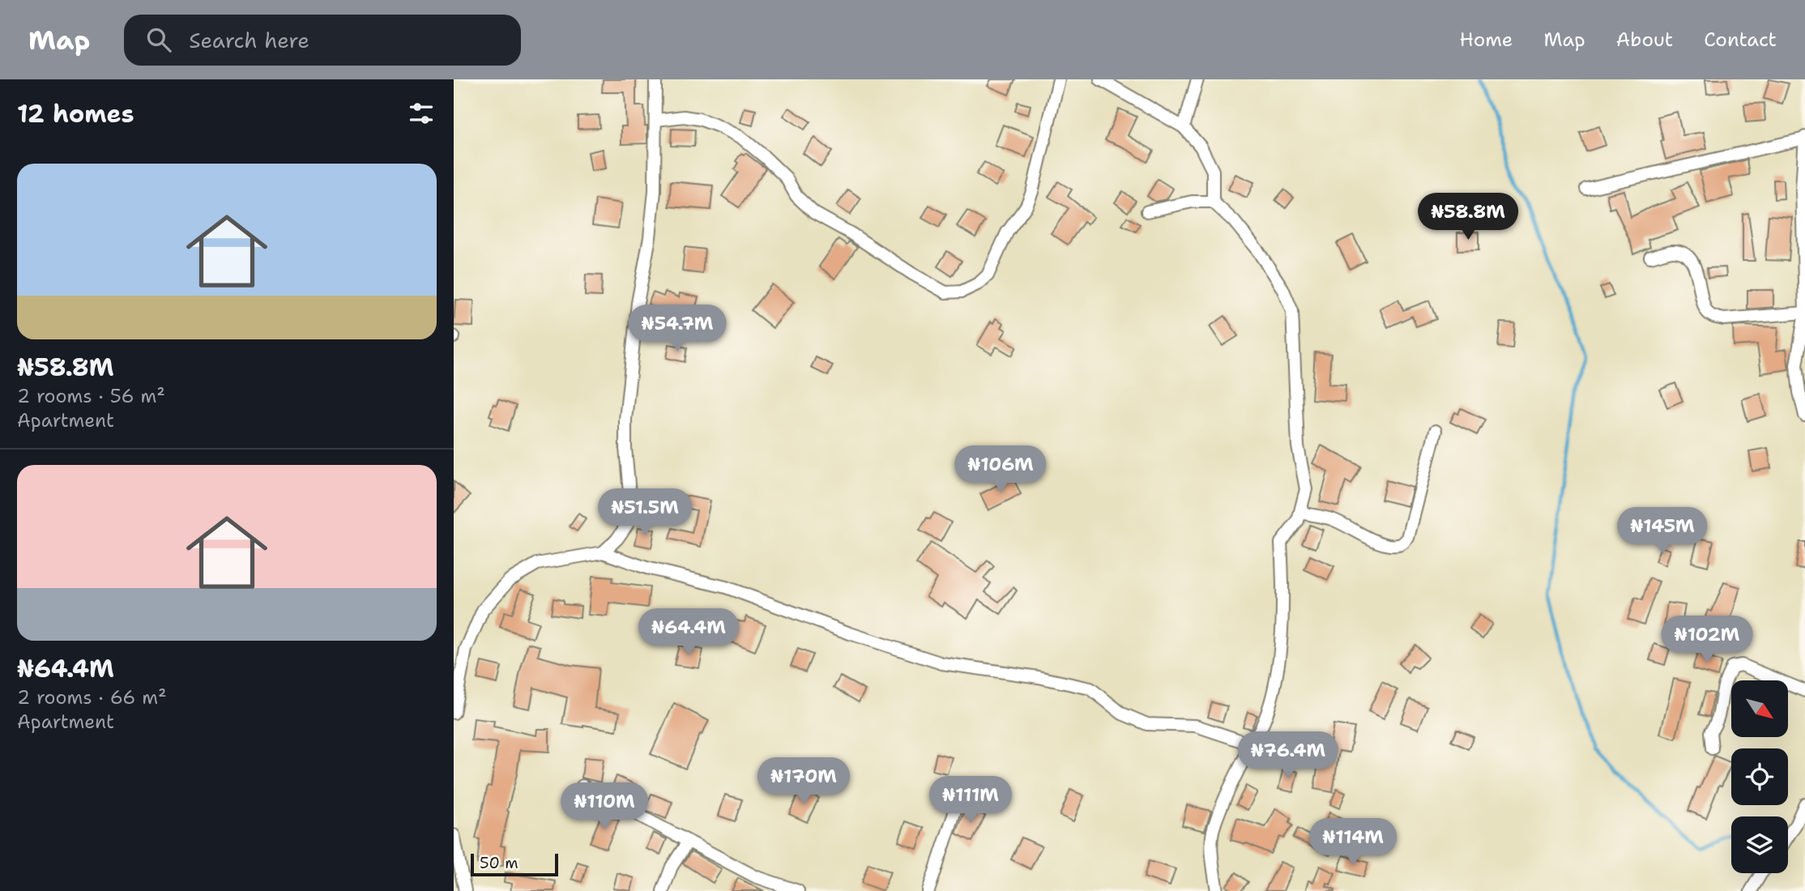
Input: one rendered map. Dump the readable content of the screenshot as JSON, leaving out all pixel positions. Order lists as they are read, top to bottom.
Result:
{
  "scale_bar": "50 m",
  "north": "bottom right",
  "page": {
    "header": "Map",
    "search": "Search here",
    "nav": [
      "Home",
      "Map",
      "About",
      "Contact"
    ],
    "heading": "12 homes",
    "list": [
      {
        "name": "₦58.8M",
        "note": "2 rooms · 56 m² · Apartment"
      },
      {
        "name": "₦64.4M",
        "note": "2 rooms · 66 m² · Apartment"
      }
    ],
    "price": [
      "₦58.8M",
      "₦54.7M",
      "₦106M",
      "₦51.5M",
      "₦145M",
      "₦64.4M",
      "₦102M",
      "₦76.4M",
      "₦170M",
      "₦111M",
      "₦110M",
      "₦114M"
    ],
    "scale": "50 m"
  }
}
